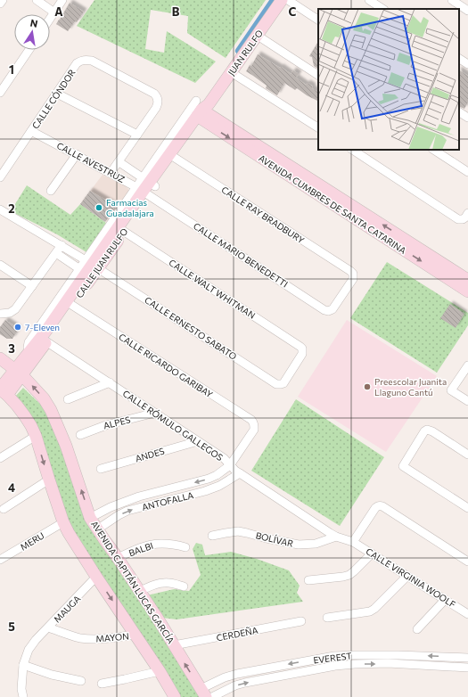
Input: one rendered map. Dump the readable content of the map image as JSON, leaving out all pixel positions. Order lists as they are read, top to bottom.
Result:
{
  "streets": {
    "street": [
      "JUAN RULFO",
      "CALLE CÓNDOR",
      "CALLE AVESTRUZ",
      "AVENIDA CUMBRES DE SANTA CATARINA",
      "CALLE RAY BRADBURY",
      "CALLE MARIO BENEDETTI",
      "CALLE JUAN RULFO",
      "CALLE WALT WHITMAN",
      "CALLE ERNESTO SABATO",
      "CALLE RICARDO GARIBAY",
      "ALPES",
      "CALLE RÓMULO GALLEGOS",
      "ANDES",
      "ANTOFALLA",
      "BOLÍVAR",
      "MERU",
      "BALBI",
      "CALLE VIRGINIA WOOLF",
      "AVENIDA CAPITÁN LUCAS GARCÍA",
      "MAUGA",
      "CERDEÑA",
      "MAYON",
      "EVEREST"
    ]
  },
  "crossings": [
    ["JUAN RULFO", "AVENIDA CUMBRES DE SANTA CATARINA"],
    ["JUAN RULFO", "CALLE JUAN RULFO"],
    ["CALLE CÓNDOR", "CALLE AVESTRUZ"],
    ["CALLE AVESTRUZ", "CALLE MARIO BENEDETTI"],
    ["CALLE AVESTRUZ", "CALLE JUAN RULFO"],
    ["AVENIDA CUMBRES DE SANTA CATARINA", "CALLE JUAN RULFO"],
    ["CALLE RAY BRADBURY", "CALLE MARIO BENEDETTI"],
    ["CALLE RAY BRADBURY", "CALLE JUAN RULFO"],
    ["CALLE MARIO BENEDETTI", "CALLE JUAN RULFO"],
    ["CALLE JUAN RULFO", "CALLE WALT WHITMAN"],
    ["CALLE JUAN RULFO", "CALLE ERNESTO SABATO"],
    ["CALLE JUAN RULFO", "CALLE RICARDO GARIBAY"],
    ["CALLE JUAN RULFO", "CALLE RÓMULO GALLEGOS"],
    ["CALLE JUAN RULFO", "AVENIDA CAPITÁN LUCAS GARCÍA"],
    ["CALLE WALT WHITMAN", "CALLE ERNESTO SABATO"],
    ["CALLE RICARDO GARIBAY", "CALLE RÓMULO GALLEGOS"],
    ["CALLE RICARDO GARIBAY", "ANTOFALLA"],
    ["ALPES", "CALLE RÓMULO GALLEGOS"],
    ["CALLE RÓMULO GALLEGOS", "ANDES"],
    ["CALLE RÓMULO GALLEGOS", "ANTOFALLA"],
    ["CALLE RÓMULO GALLEGOS", "BOLÍVAR"],
    ["CALLE RÓMULO GALLEGOS", "CALLE VIRGINIA WOOLF"],
    ["ANTOFALLA", "AVENIDA CAPITÁN LUCAS GARCÍA"],
    ["BALBI", "AVENIDA CAPITÁN LUCAS GARCÍA"],
    ["AVENIDA CAPITÁN LUCAS GARCÍA", "CERDEÑA"],
    ["AVENIDA CAPITÁN LUCAS GARCÍA", "EVEREST"],
    ["MAUGA", "MAYON"]
  ],
  "places": ["Farmacias Guadalajara", "7-Eleven", "Preescolar Juanita Llaguno Cantú"],
  "north": "top",
  "grid": {
    "columns": ["A", "B", "C"],
    "rows": [
      "1",
      "2",
      "3",
      "4",
      "5"
    ]
  }
}
